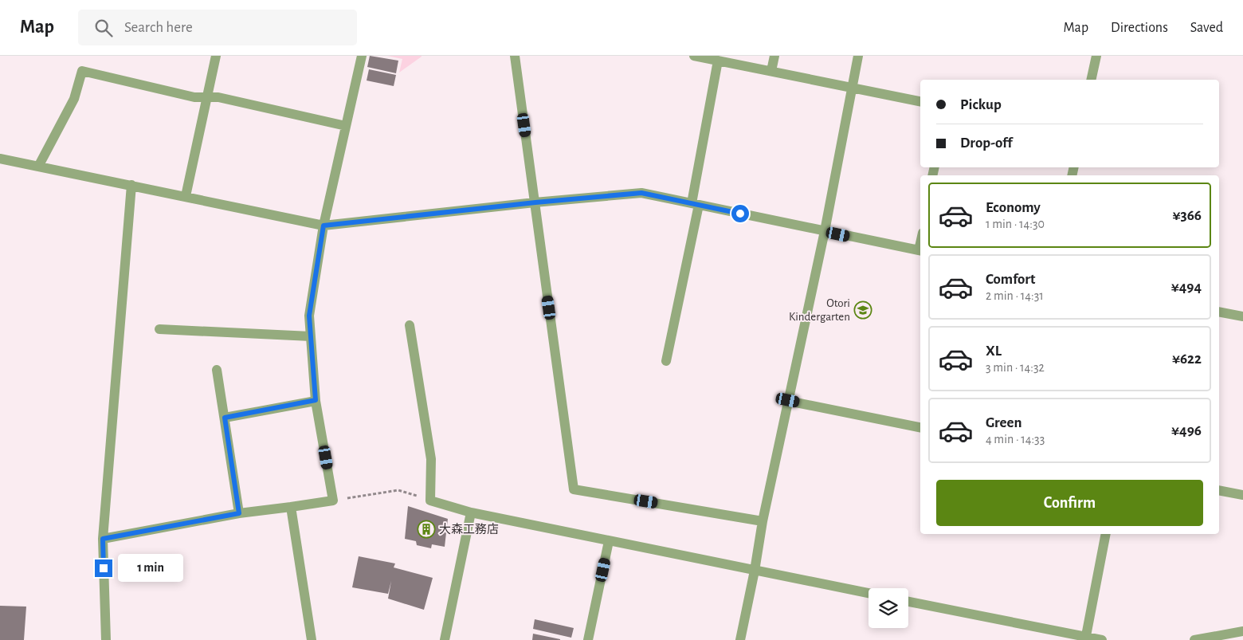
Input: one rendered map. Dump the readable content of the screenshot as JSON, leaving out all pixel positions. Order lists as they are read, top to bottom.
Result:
{
  "places": {
    "school or university": ["Otori Kindergarten"],
    "building": ["大森工務店"]
  },
  "page": {
    "header": "Map",
    "search": "Search here",
    "nav": ["Map", "Directions", "Saved"],
    "banner": ["Pickup", "Drop-off"],
    "list": [
      {
        "name": "Economy",
        "note": "1 min · 14:30",
        "value": "¥366"
      },
      {
        "name": "Comfort",
        "note": "2 min · 14:31",
        "value": "¥494"
      },
      {
        "name": "XL",
        "note": "3 min · 14:32",
        "value": "¥622"
      },
      {
        "name": "Green",
        "note": "4 min · 14:33",
        "value": "¥496"
      }
    ],
    "buttons": "Confirm",
    "bubble": "1 min"
  }
}
